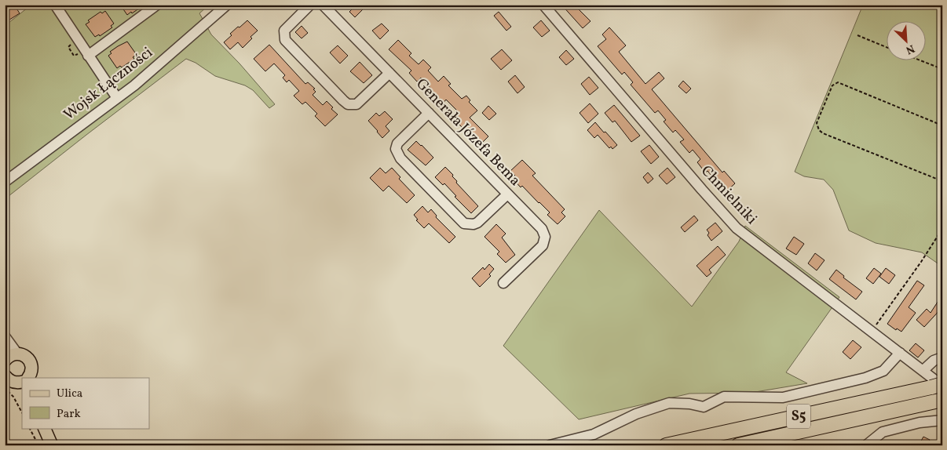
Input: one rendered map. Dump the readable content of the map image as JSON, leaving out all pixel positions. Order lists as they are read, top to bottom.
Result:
{
  "streets": {
    "highway": ["S5"],
    "street": ["Wojsk Łączności", "Generała Józefa Bema", "Chmielniki"]
  },
  "crossings": [
    ["Chmielniki", "S5"]
  ],
  "legend": ["Ulica", "Park"],
  "north": "bottom right"
}
